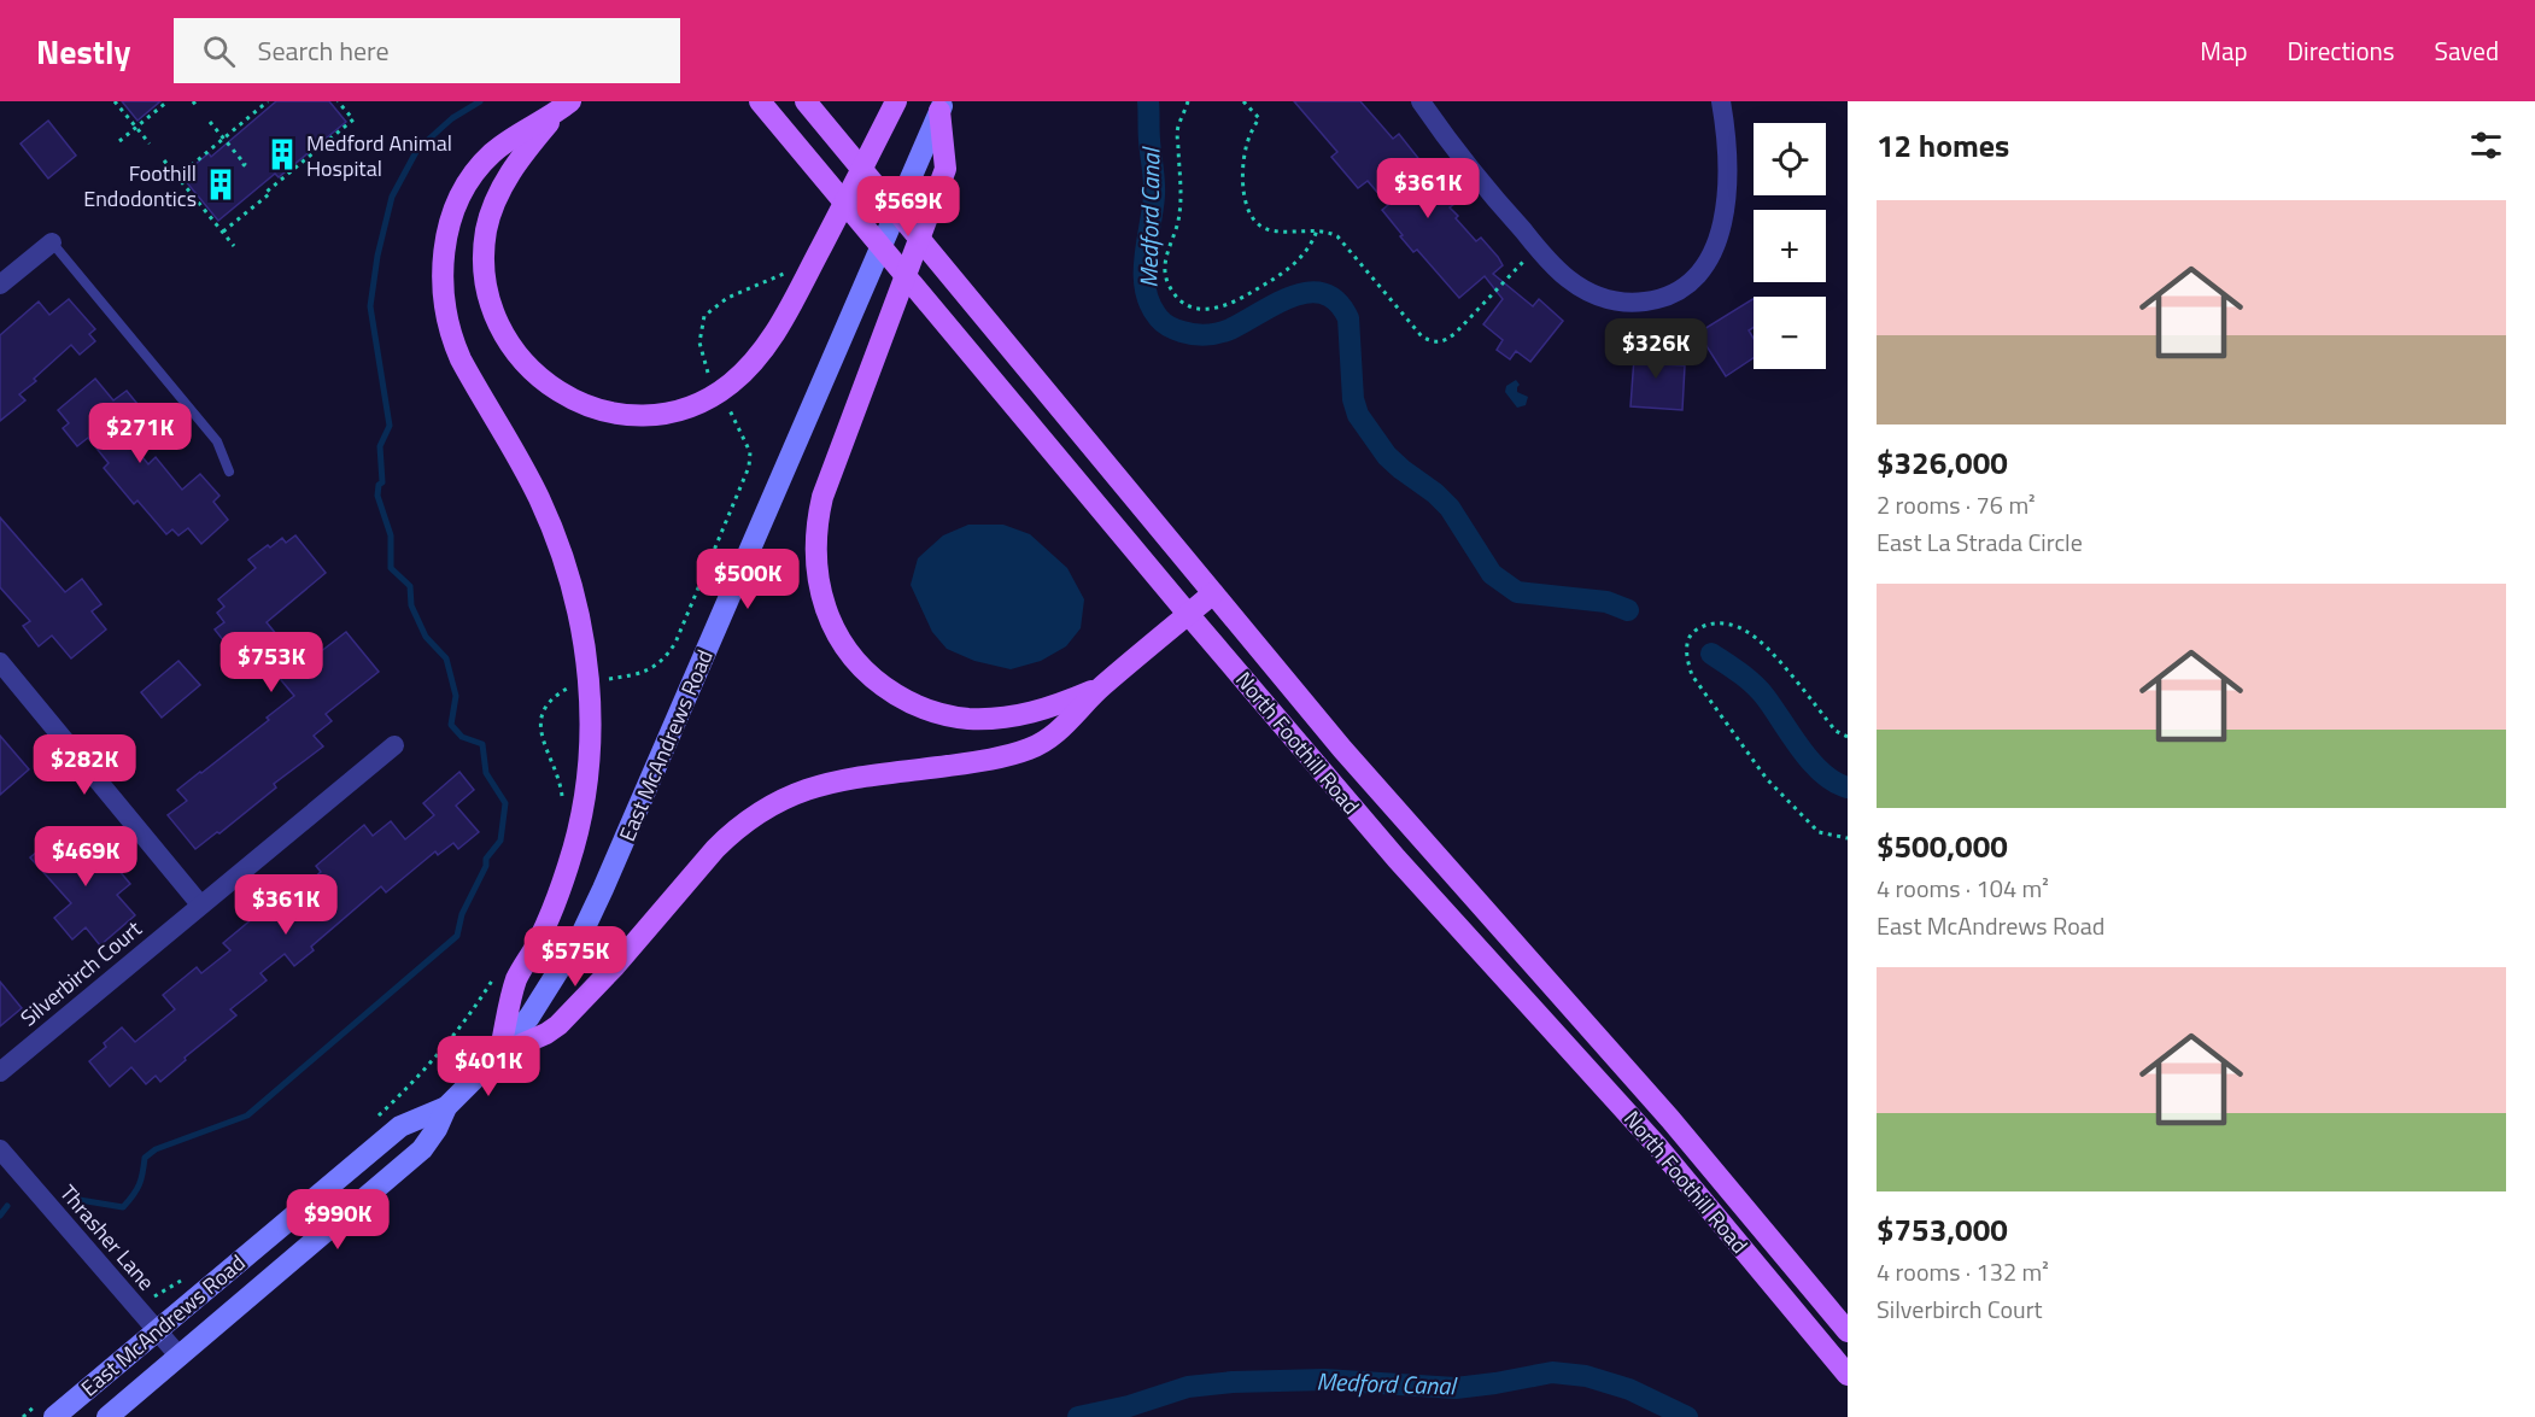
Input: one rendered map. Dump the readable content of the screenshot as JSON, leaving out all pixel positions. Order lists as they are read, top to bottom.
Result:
{
  "streets": {
    "main road": ["North Foothill Road", "East McAndrews Road"],
    "street": ["Silverbirch Court", "Thrasher Lane"]
  },
  "crossings": [
    ["East McAndrews Road", "Thrasher Lane"]
  ],
  "water": ["Medford Canal"],
  "places": {
    "building": ["Medford Animal Hospital", "Foothill Endodontics"]
  },
  "page": {
    "header": "Nestly",
    "search": "Search here",
    "nav": ["Map", "Directions", "Saved"],
    "heading": "12 homes",
    "map_buttons": ["+", "−"],
    "price": [
      "$361K",
      "$569K",
      "$326K",
      "$271K",
      "$500K",
      "$753K",
      "$282K",
      "$469K",
      "$361K",
      "$575K",
      "$401K",
      "$990K"
    ],
    "list": [
      {
        "name": "$326,000",
        "note": "2 rooms · 76 m² · East La Strada Circle"
      },
      {
        "name": "$500,000",
        "note": "4 rooms · 104 m² · East McAndrews Road"
      },
      {
        "name": "$753,000",
        "note": "4 rooms · 132 m² · Silverbirch Court"
      }
    ]
  }
}
